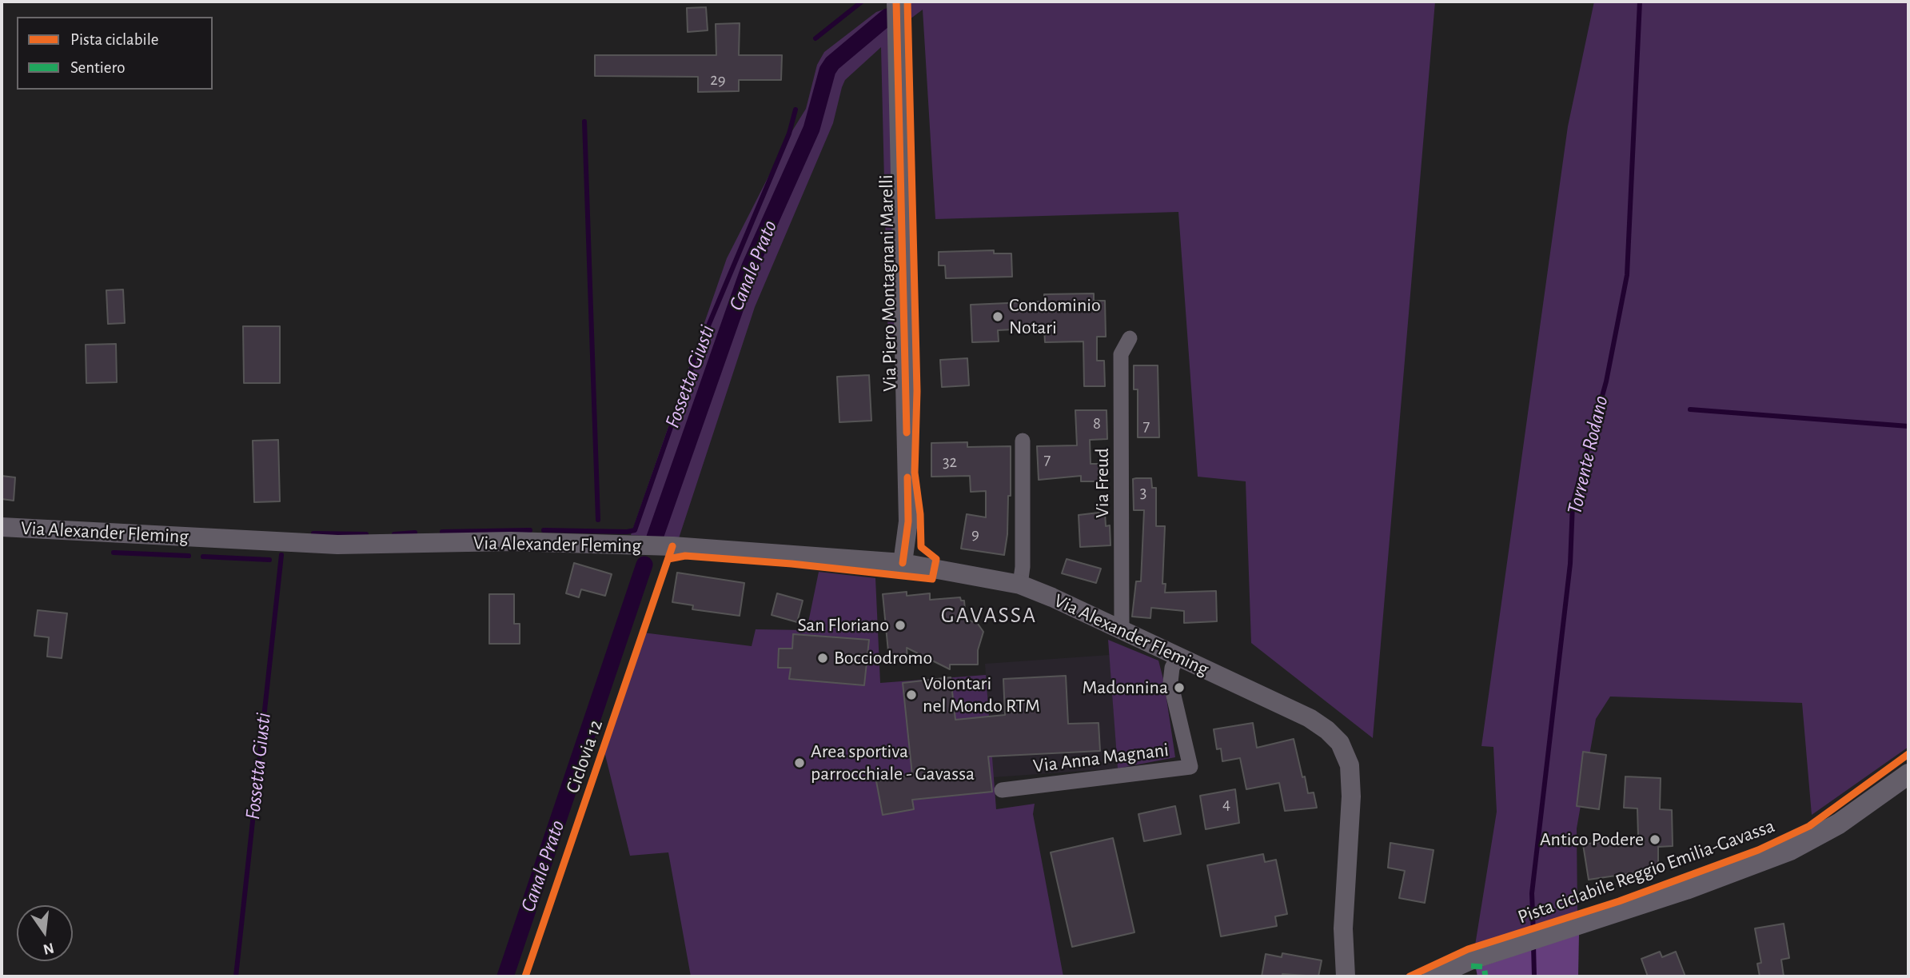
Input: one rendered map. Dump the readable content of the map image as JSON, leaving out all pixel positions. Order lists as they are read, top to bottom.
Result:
{
  "streets": {
    "street": [
      "Via Piero Montagnani Marelli",
      "Via Freud",
      "Via Alexander Fleming",
      "Via Anna Magnani"
    ],
    "cycle path": ["Ciclovia 12", "Pista ciclabile Reggio Emilia-Gavassa"]
  },
  "crossings": [
    ["Via Piero Montagnani Marelli", "Via Alexander Fleming"],
    ["Via Freud", "Via Alexander Fleming"],
    ["Via Alexander Fleming", "Via Anna Magnani"]
  ],
  "districts": ["GAVASSA"],
  "water": ["Canale Prato", "Fossetta Giusti", "Torrente Rodano"],
  "places": [
    "Condominio Notari",
    "San Floriano",
    "Bocciodromo",
    "Madonnina",
    "Volontari nel Mondo RTM",
    "Area sportiva parrocchiale - Gavassa",
    "Antico Podere"
  ],
  "house_numbers": [
    "29",
    "8",
    "7",
    "7",
    "32",
    "3",
    "9",
    "4"
  ],
  "legend": ["Pista ciclabile", "Sentiero"],
  "north": "bottom"
}
